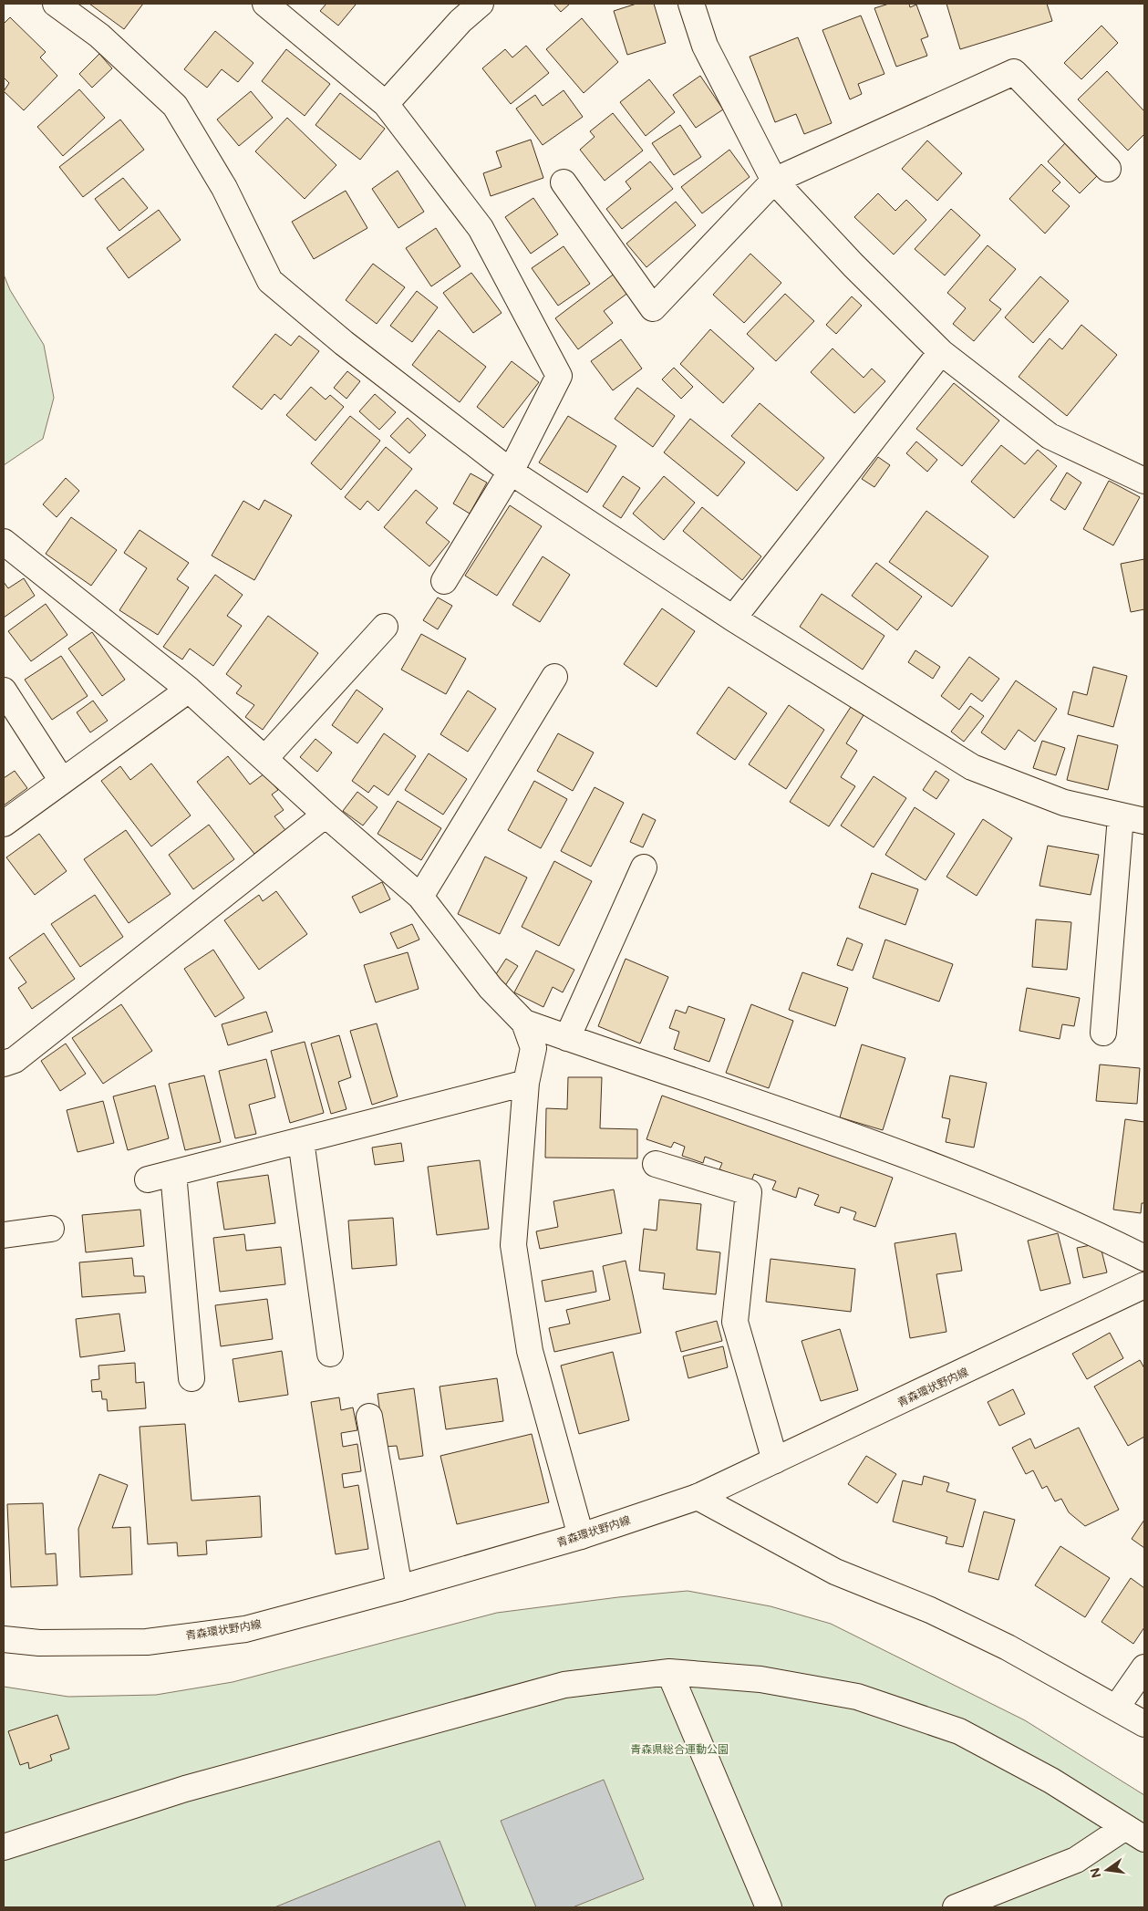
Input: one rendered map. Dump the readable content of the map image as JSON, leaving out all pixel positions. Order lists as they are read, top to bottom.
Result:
{
  "streets": {
    "street": ["青森環状野内線"]
  },
  "parks": ["青森県総合運動公園"],
  "north": "left"
}
